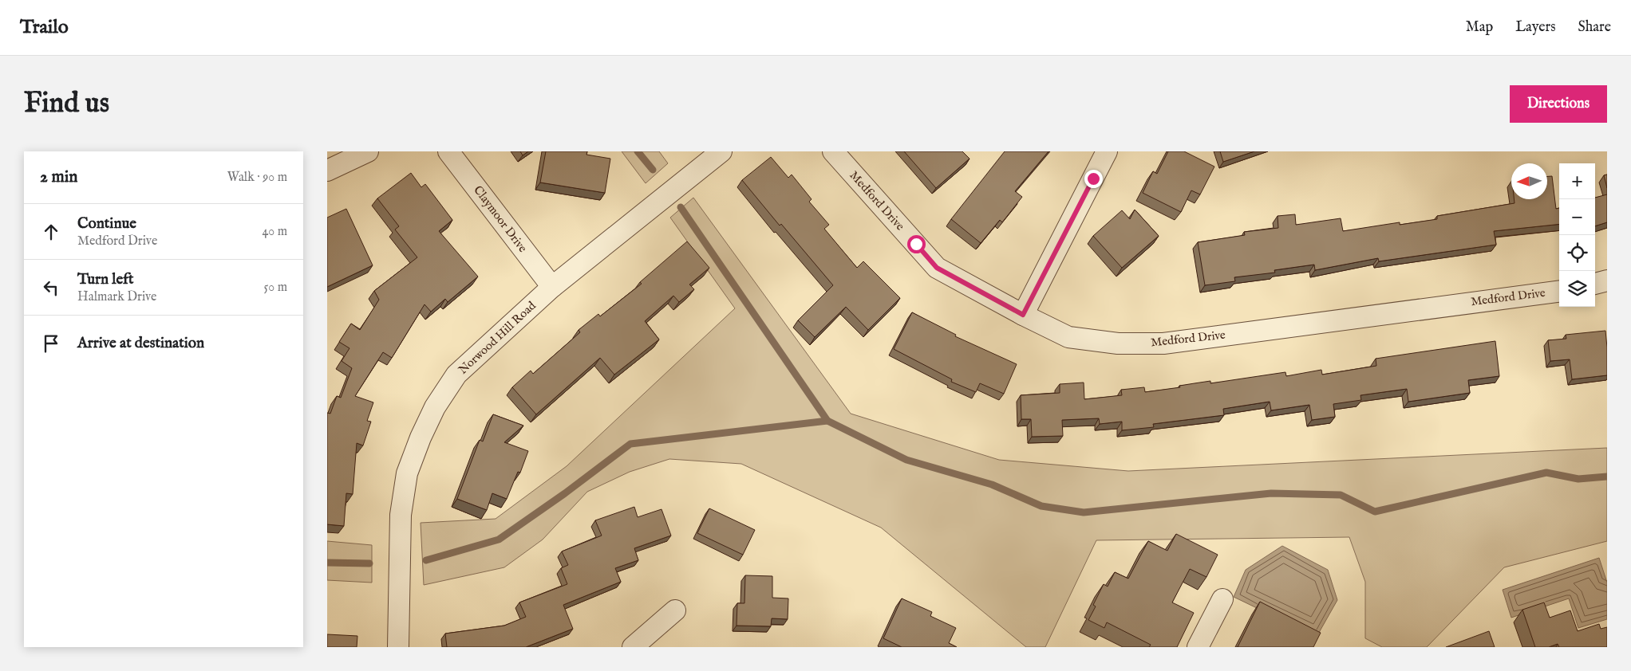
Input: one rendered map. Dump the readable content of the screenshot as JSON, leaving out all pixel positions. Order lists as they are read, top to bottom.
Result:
{
  "streets": {
    "street": ["Medford Drive", "Claymoor Drive", "Norwood Hill Road"]
  },
  "crossings": [
    ["Claymoor Drive", "Norwood Hill Road"]
  ],
  "north": "left",
  "page": {
    "header": "Trailo",
    "nav": ["Map", "Layers", "Share"],
    "buttons": "Directions",
    "title": "Find us",
    "heading": ["2 min", "Walk · 90 m"],
    "map_buttons": ["+", "−"],
    "list": [
      ["Continue", "Medford Drive", "40 m"],
      ["Turn left", "Halmark Drive", "50 m"],
      "Arrive at destination"
    ]
  }
}
